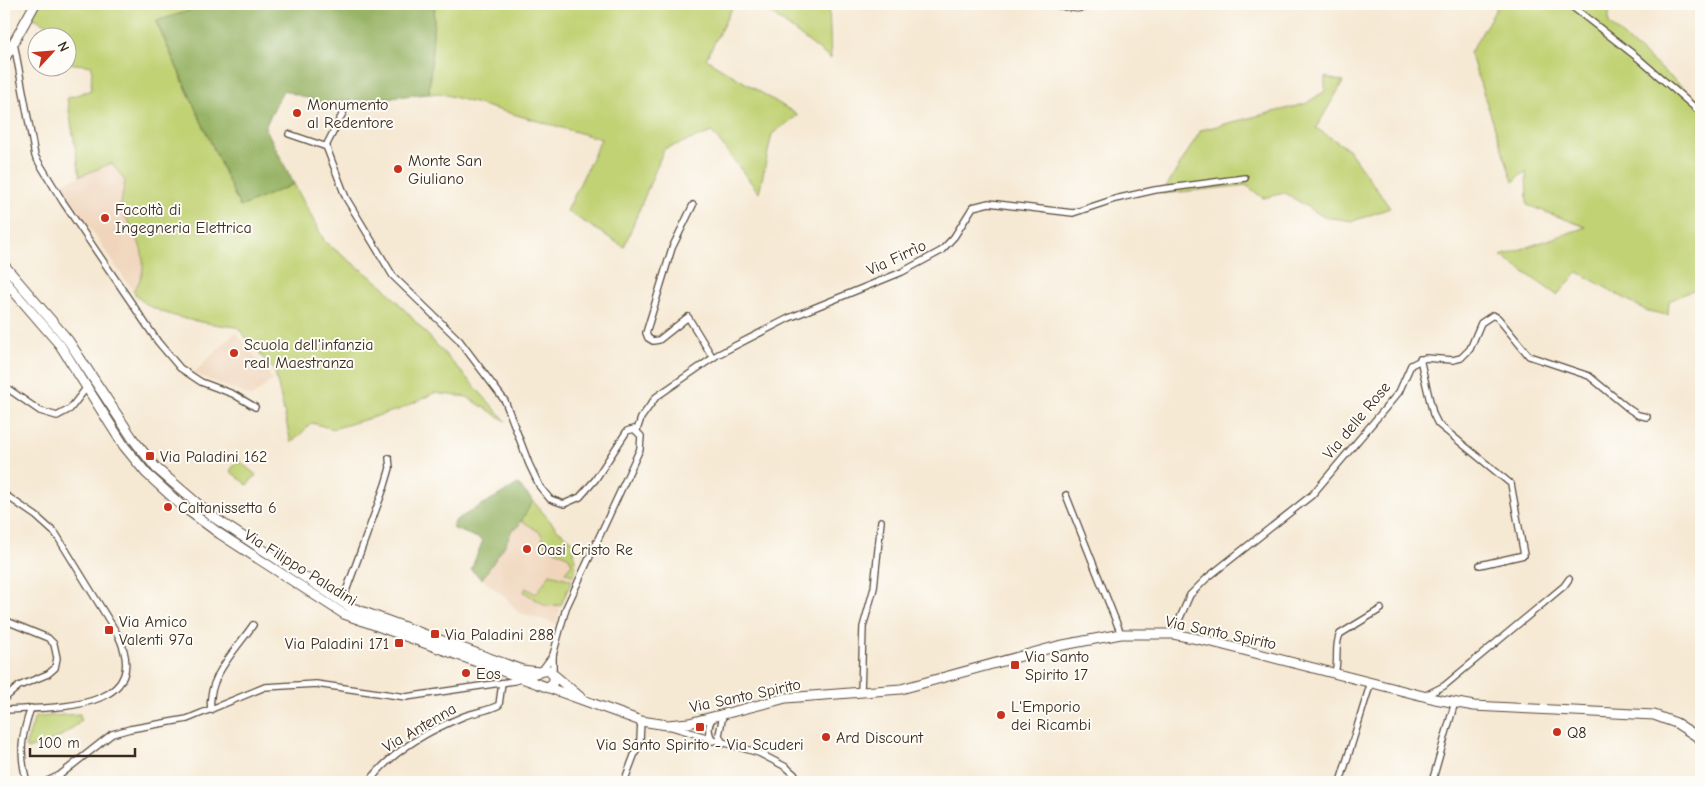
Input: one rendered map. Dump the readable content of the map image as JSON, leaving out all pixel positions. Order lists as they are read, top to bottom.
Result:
{
  "streets": {
    "main road": ["Via Filippo Paladini", "Via Santo Spirito"],
    "street": ["Via Firrìo", "Via delle Rose", "Via Antenna"]
  },
  "crossings": [
    ["Via delle Rose", "Via Santo Spirito"],
    ["Via Filippo Paladini", "Via Santo Spirito"]
  ],
  "places": {
    "other": [
      "Monumento al Redentore",
      "Monte San Giuliano",
      "Facoltà di Ingegneria Elettrica",
      "Scuola dell'infanzia real Maestranza",
      "Caltanissetta 6",
      "Oasi Cristo Re",
      "Eos",
      "L'Emporio dei Ricambi",
      "Q8",
      "Ard Discount"
    ],
    "transit": [
      "Via Paladini 162",
      "Via Amico Valenti 97a",
      "Via Paladini 288",
      "Via Paladini 171",
      "Via Santo Spirito 17",
      "Via Santo Spirito - Via Scuderi"
    ]
  },
  "scale_bar": "100 m",
  "north": "top right"
}
